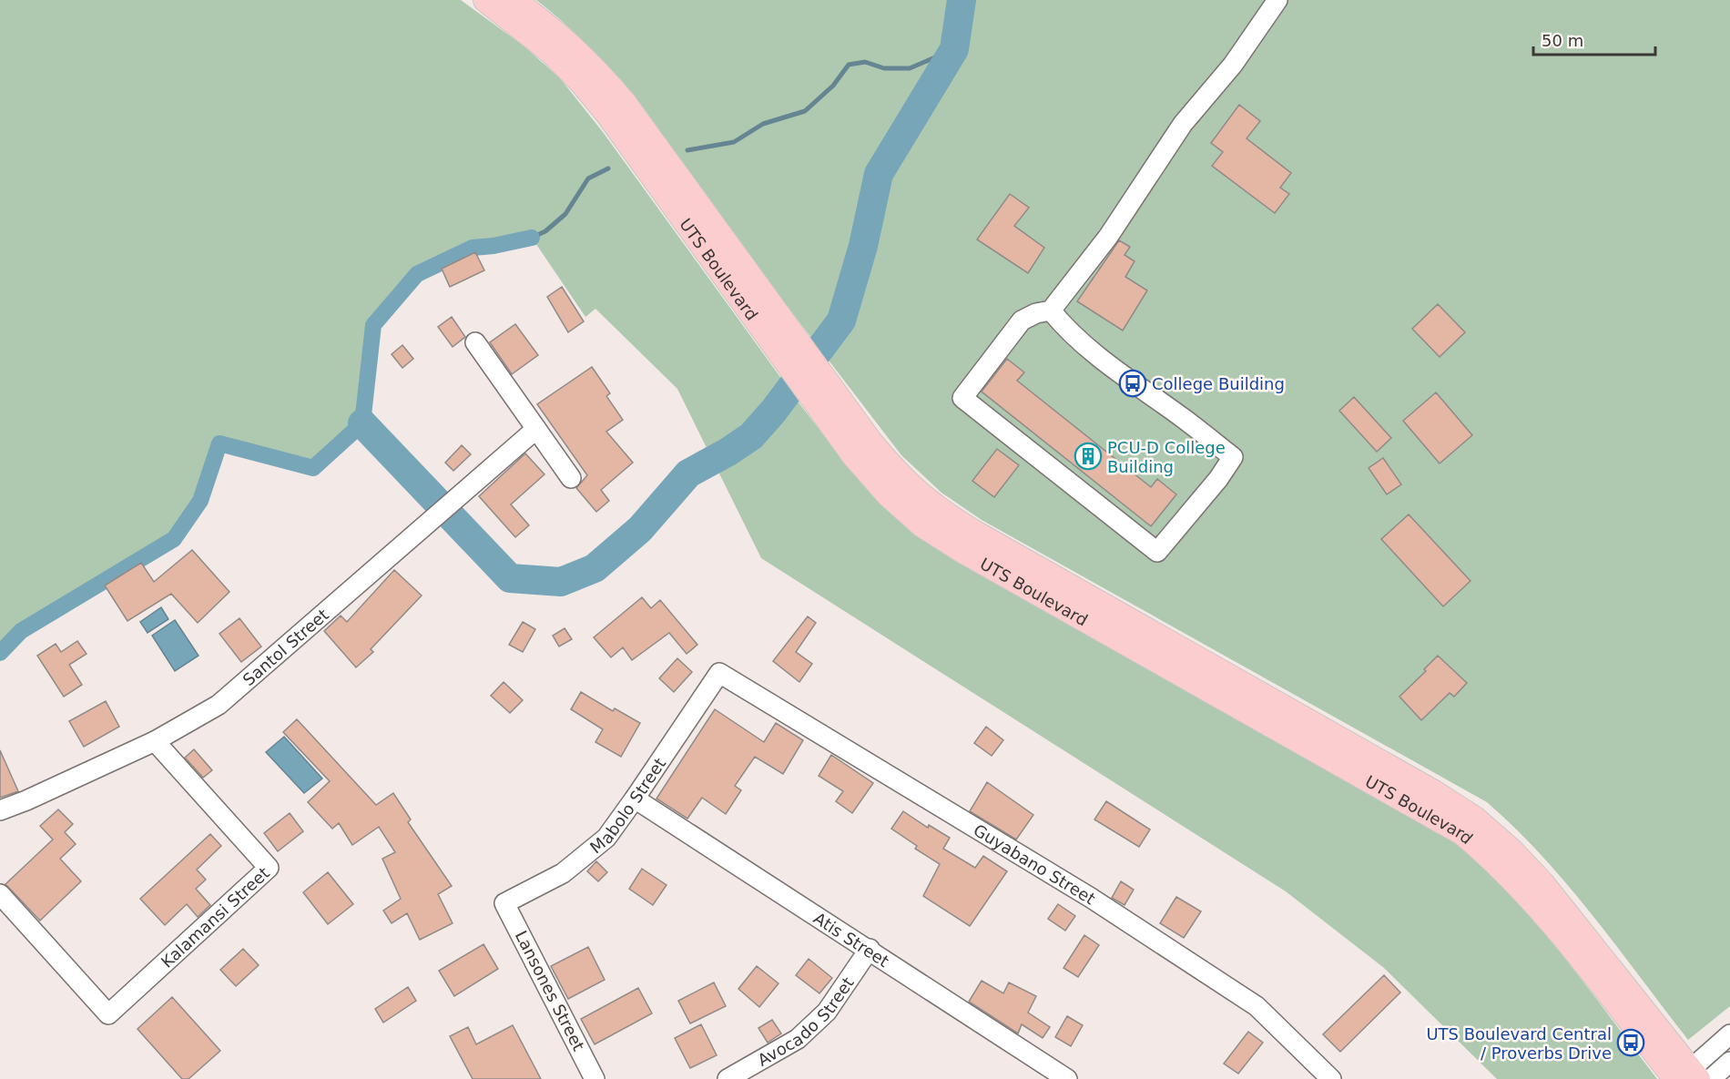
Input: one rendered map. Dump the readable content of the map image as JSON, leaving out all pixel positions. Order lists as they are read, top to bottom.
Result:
{
  "streets": {
    "main road": ["UTS Boulevard"],
    "street": [
      "Santol Street",
      "Mabolo Street",
      "Guyabano Street",
      "Kalamansi Street",
      "Atis Street",
      "Lansones Street",
      "Avocado Street"
    ]
  },
  "crossings": [
    ["Santol Street", "Kalamansi Street"],
    ["Mabolo Street", "Guyabano Street"],
    ["Mabolo Street", "Atis Street"],
    ["Mabolo Street", "Lansones Street"],
    ["Atis Street", "Avocado Street"]
  ],
  "places": {
    "bus stop": ["College Building", "UTS Boulevard Central / Proverbs Drive"],
    "building": ["PCU-D College Building"]
  },
  "scale_bar": "50 m"
}
